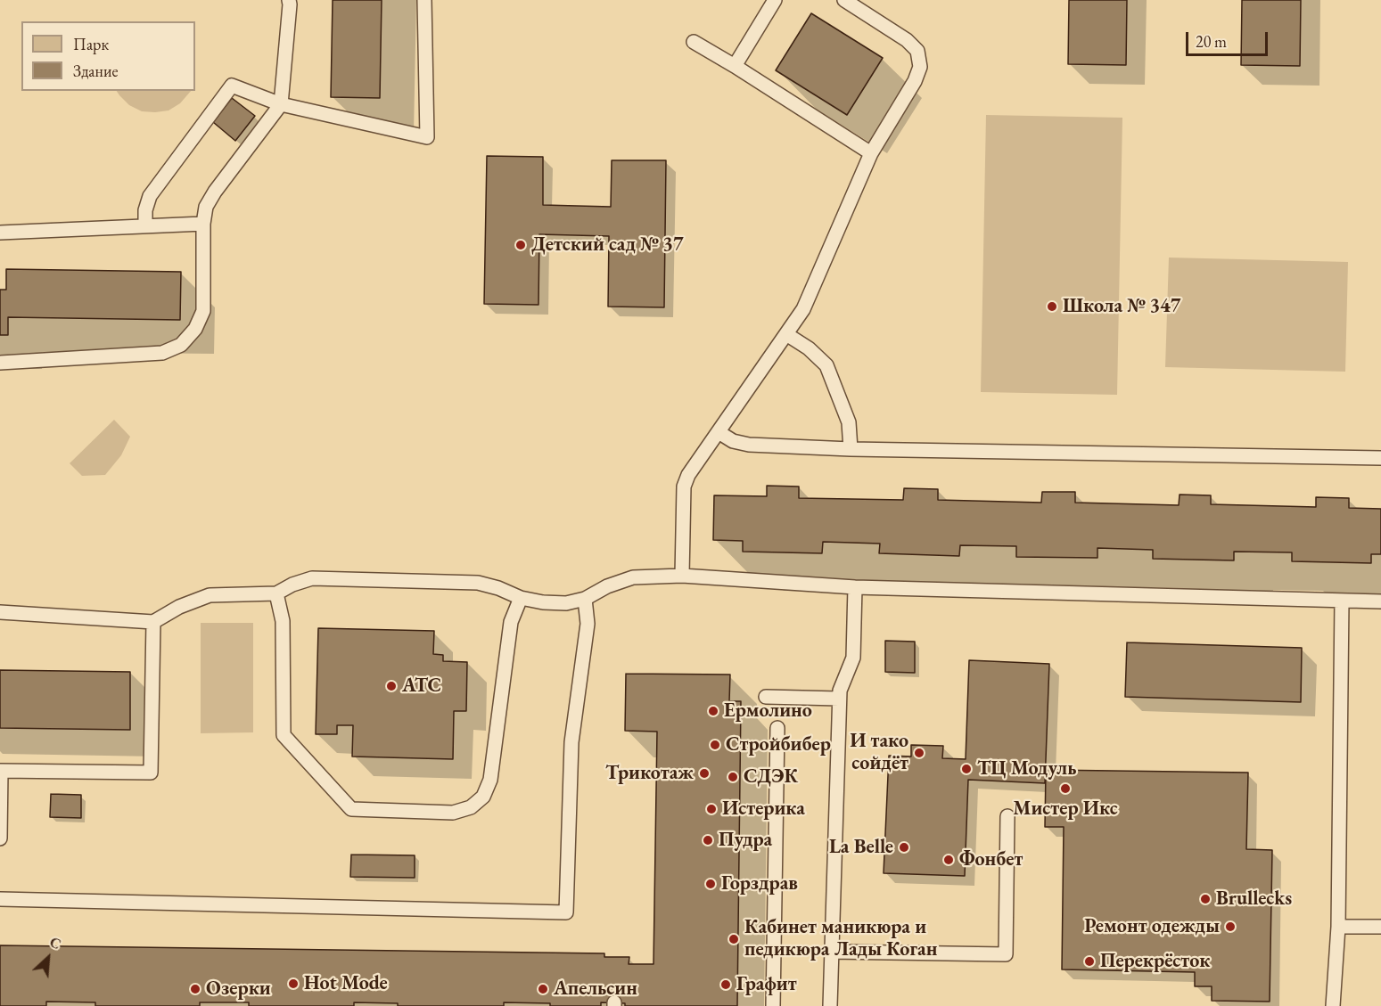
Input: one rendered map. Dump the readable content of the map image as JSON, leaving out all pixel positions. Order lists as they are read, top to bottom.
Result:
{
  "places": [
    "Детский сад № 37",
    "Школа № 347",
    "АТС",
    "Ермолино",
    "Стройбибер",
    "И тако сойдёт",
    "ТЦ Модуль",
    "Трикотаж",
    "СДЭК",
    "Мистер Икс",
    "Истерика",
    "Пудра",
    "La Belle",
    "Фонбет",
    "Горздрав",
    "Brullecks",
    "Ремонт одежды",
    "Кабинет маникюра и педикюра Лады Коган",
    "Перекрёсток",
    "Hot Mode",
    "Графит",
    "Озерки",
    "Апельсин"
  ],
  "legend": ["Парк", "Здание"],
  "scale_bar": "20 m",
  "north": "top right"
}
